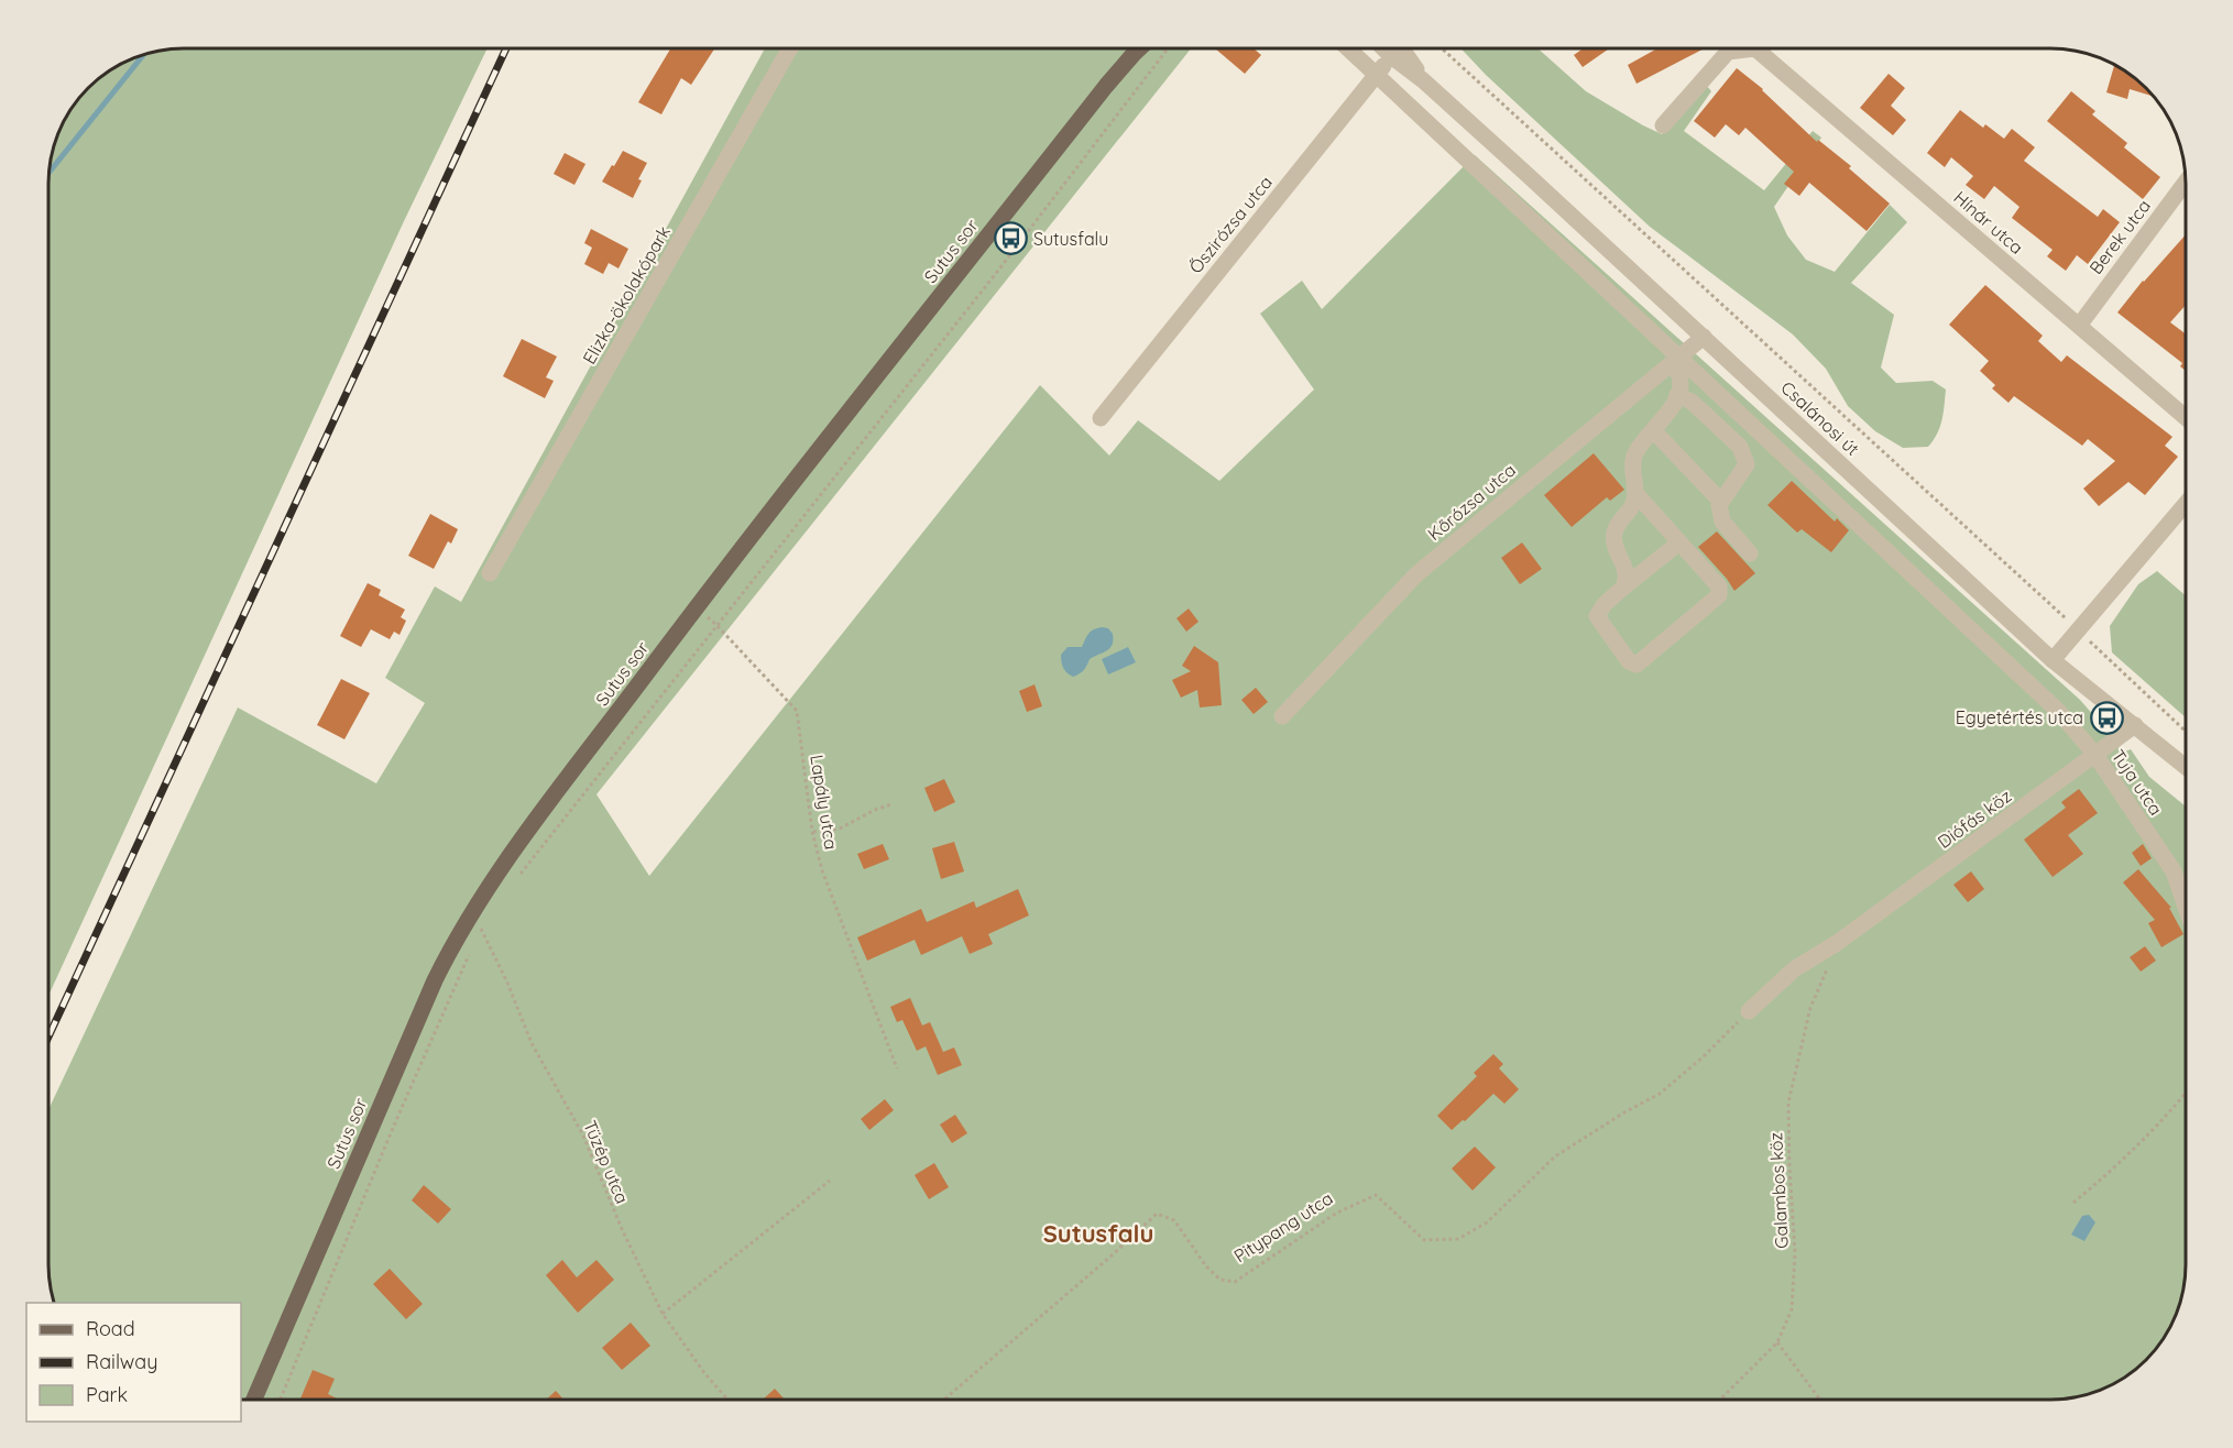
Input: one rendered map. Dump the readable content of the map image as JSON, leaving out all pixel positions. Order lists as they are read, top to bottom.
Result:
{
  "streets": {
    "main road": ["Sutus sor"],
    "street": [
      "Hínár utca",
      "Őszirózsa utca",
      "Berek utca",
      "Elizka-ökolakópark",
      "Csalánosi út",
      "Kőrózsa utca",
      "Tuja utca",
      "Diófás köz"
    ],
    "path": [
      "Lapály utca",
      "Tüzép utca",
      "Galambos köz",
      "Pitypang utca"
    ]
  },
  "crossings": [
    ["Hínár utca", "Berek utca"],
    ["Őszirózsa utca", "Csalánosi út"],
    ["Őszirózsa utca", "Tuja utca"],
    ["Sutus sor", "Lapály utca"],
    ["Sutus sor", "Tüzép utca"],
    ["Csalánosi út", "Kőrózsa utca"],
    ["Csalánosi út", "Diófás köz"],
    ["Kőrózsa utca", "Tuja utca"],
    ["Tuja utca", "Diófás köz"],
    ["Diófás köz", "Galambos köz"]
  ],
  "districts": ["Sutusfalu"],
  "places": {
    "bus stop": ["Sutusfalu", "Egyetértés utca"]
  },
  "legend": ["Road", "Railway", "Park"]
}
